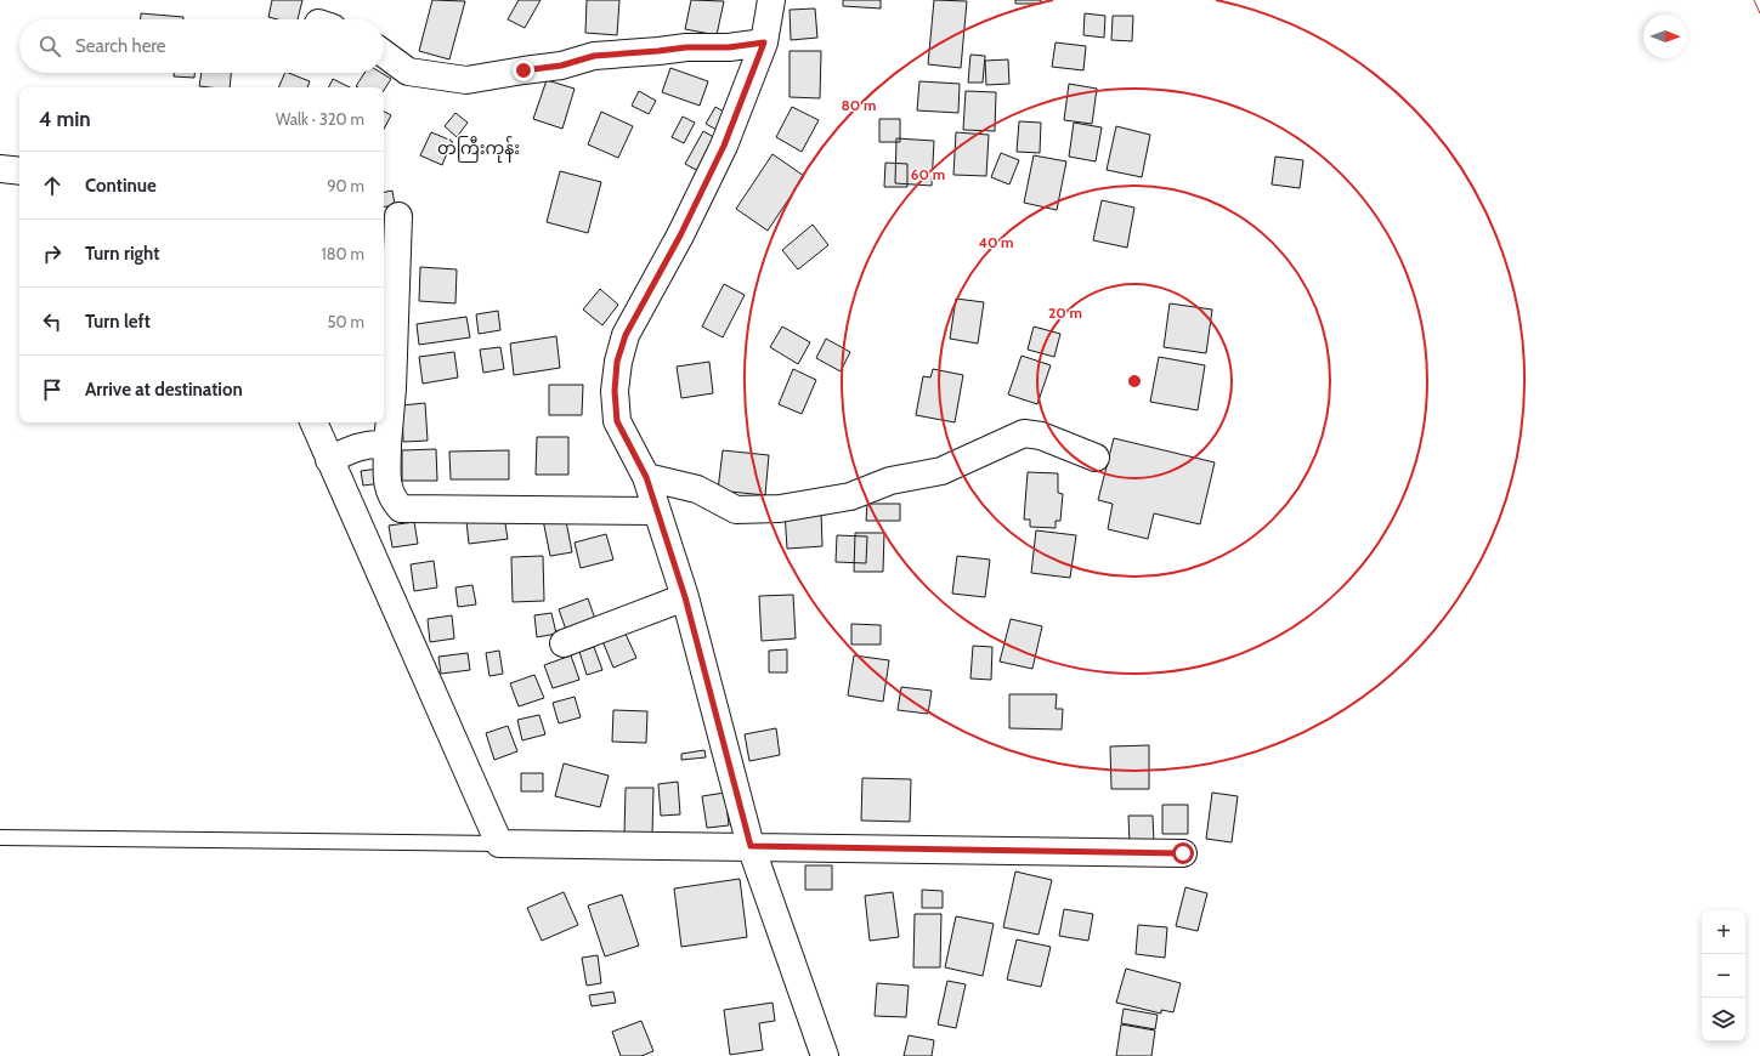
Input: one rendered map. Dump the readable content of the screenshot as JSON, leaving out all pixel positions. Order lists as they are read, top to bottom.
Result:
{
  "districts": ["တဲကြီးကုန်း"],
  "north": "right",
  "page": {
    "search": "Search here",
    "heading": ["4 min", "Walk · 320 m"],
    "list": [
      ["Continue", "90 m"],
      ["Turn right", "180 m"],
      ["Turn left", "50 m"],
      "Arrive at destination"
    ],
    "map_buttons": ["+", "−"]
  },
  "rings": [
    "80 m",
    "60 m",
    "40 m",
    "20 m"
  ]
}
